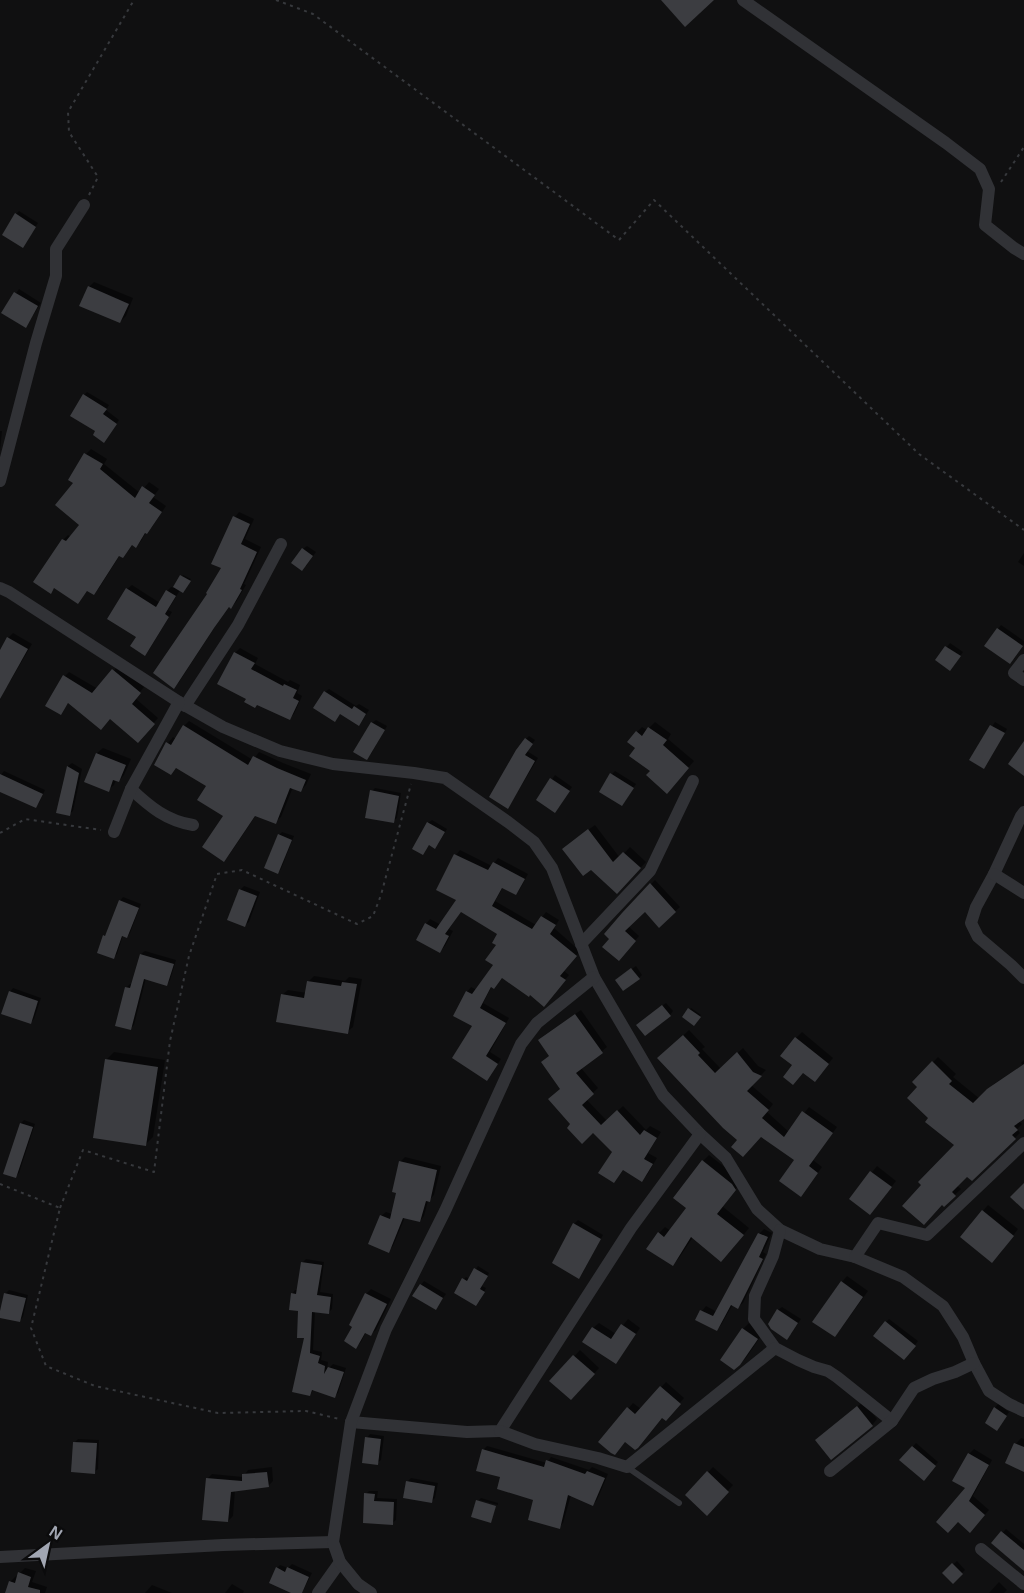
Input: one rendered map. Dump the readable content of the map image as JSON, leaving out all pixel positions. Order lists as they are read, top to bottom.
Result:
{
  "north": "top right"
}
